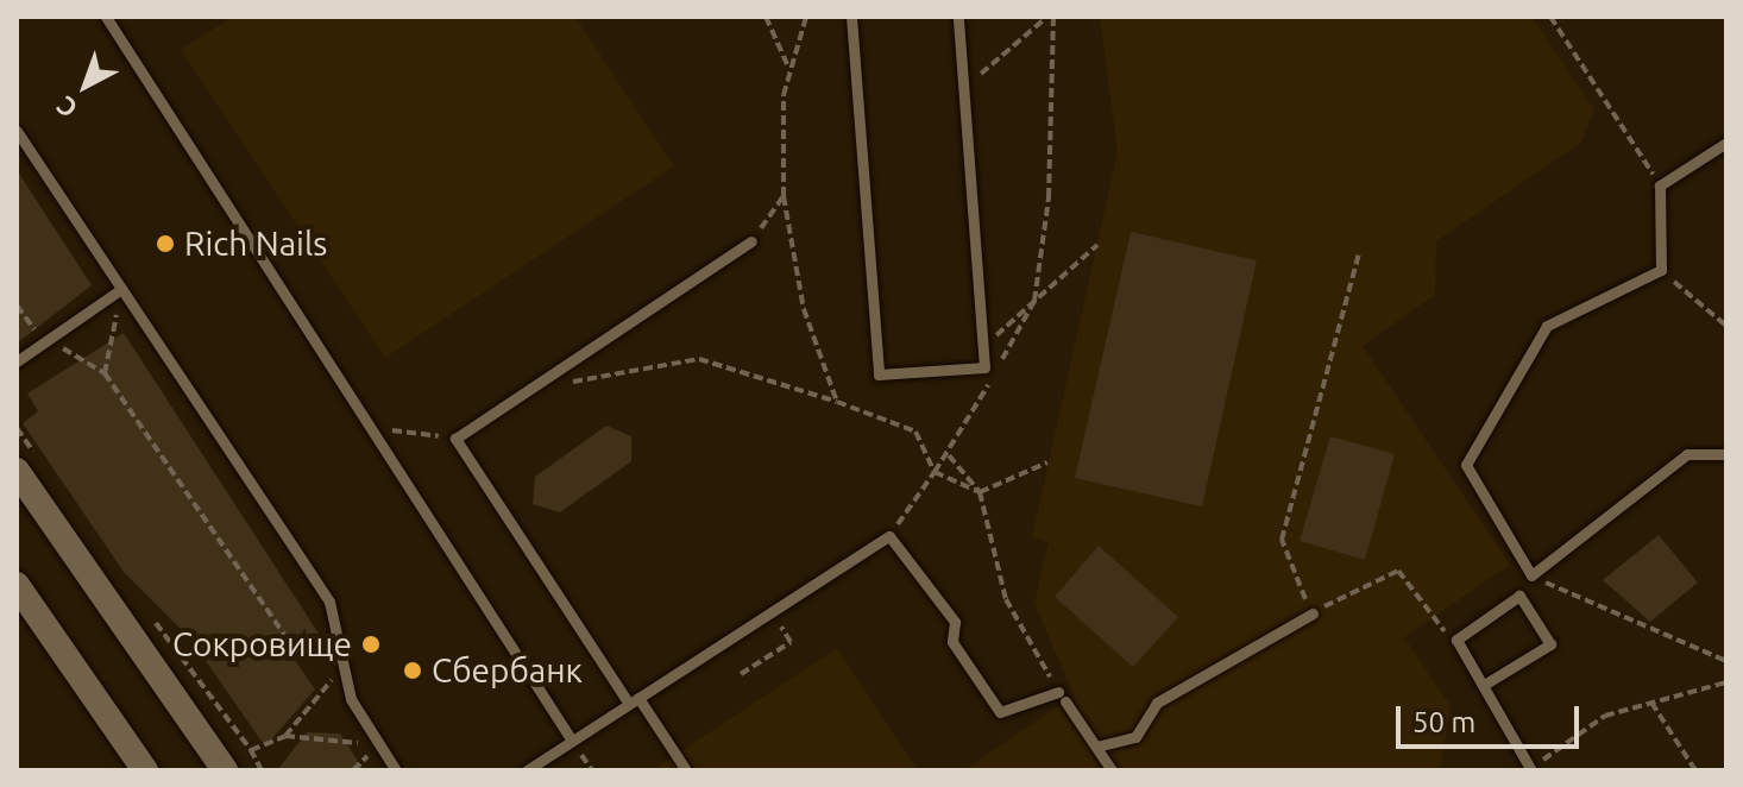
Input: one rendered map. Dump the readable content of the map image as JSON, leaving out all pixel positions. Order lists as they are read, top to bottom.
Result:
{
  "places": ["Rich Nails", "Сокровище", "Сбербанк"],
  "scale_bar": "50 m",
  "north": "bottom left"
}
